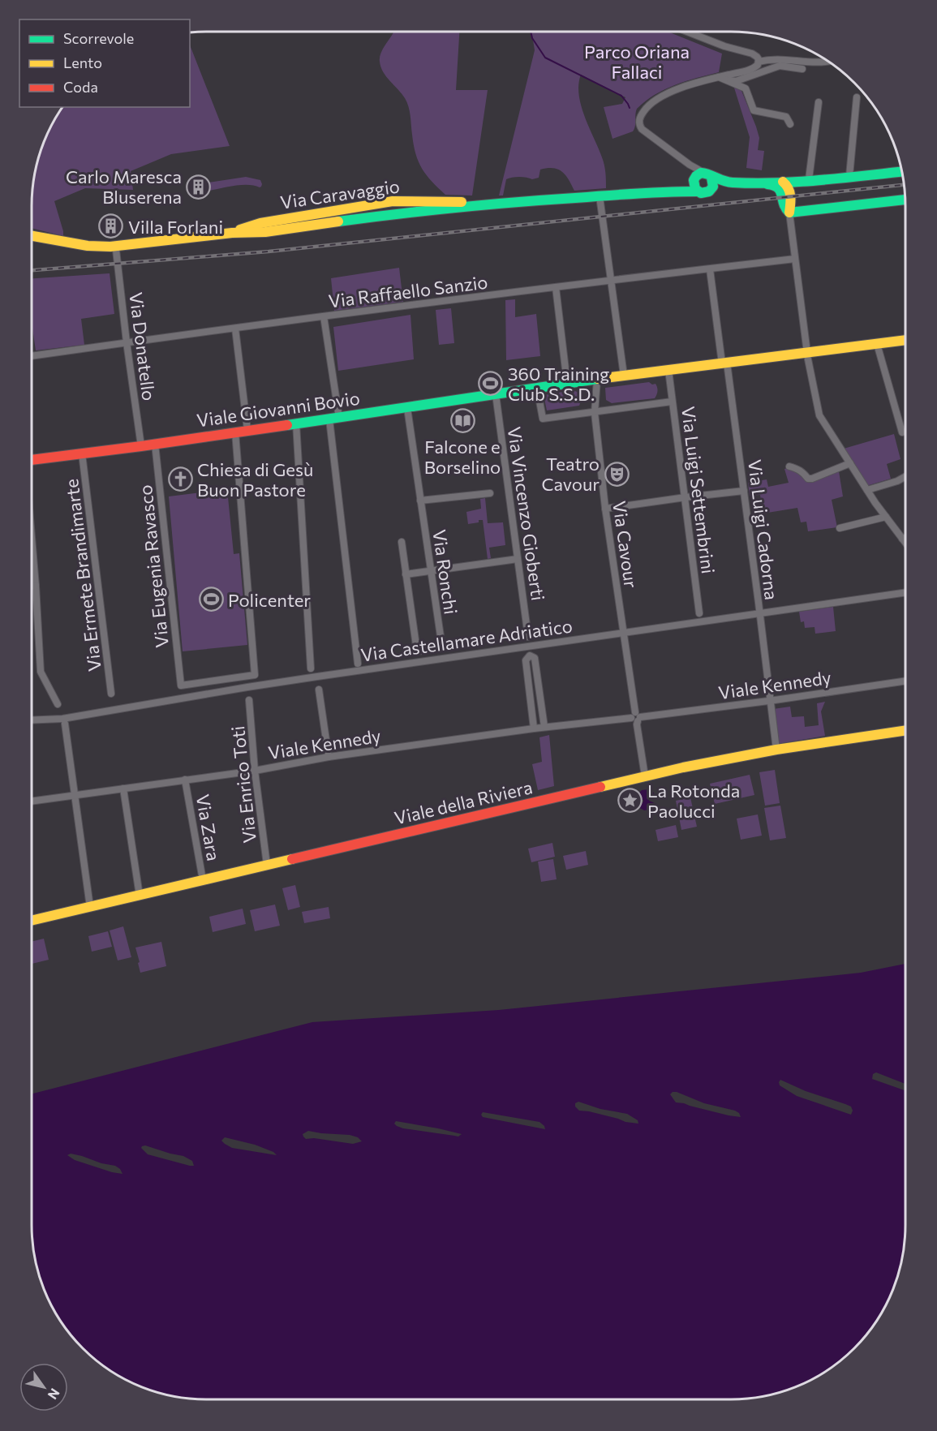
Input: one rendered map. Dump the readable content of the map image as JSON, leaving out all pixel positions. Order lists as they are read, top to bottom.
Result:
{
  "streets": {
    "street": [
      "Via Caravaggio",
      "Via Raffaello Sanzio",
      "Via Donatello",
      "Viale Giovanni Bovio",
      "Via Luigi Settembrini",
      "Via Vincenzo Gioberti",
      "Via Luigi Cadorna",
      "Via Cavour",
      "Via Eugenia Ravasco",
      "Via Ronchi",
      "Via Ermete Brandimarte",
      "Via Castellamare Adriatico",
      "Viale Kennedy",
      "Via Enrico Toti",
      "Viale della Riviera",
      "Via Zara"
    ]
  },
  "crossings": [
    ["Via Caravaggio", "Via Donatello"],
    ["Via Raffaello Sanzio", "Via Donatello"],
    ["Via Raffaello Sanzio", "Via Luigi Cadorna"],
    ["Via Donatello", "Viale Giovanni Bovio"],
    ["Viale Giovanni Bovio", "Via Luigi Settembrini"],
    ["Viale Giovanni Bovio", "Via Vincenzo Gioberti"],
    ["Viale Giovanni Bovio", "Via Luigi Cadorna"],
    ["Viale Giovanni Bovio", "Via Cavour"],
    ["Viale Giovanni Bovio", "Via Eugenia Ravasco"],
    ["Viale Giovanni Bovio", "Via Ronchi"],
    ["Viale Giovanni Bovio", "Via Ermete Brandimarte"],
    ["Via Luigi Cadorna", "Via Castellamare Adriatico"],
    ["Via Luigi Cadorna", "Viale Kennedy"],
    ["Via Luigi Cadorna", "Viale della Riviera"],
    ["Via Cavour", "Via Castellamare Adriatico"],
    ["Via Cavour", "Viale Kennedy"],
    ["Via Cavour", "Viale della Riviera"],
    ["Viale Kennedy", "Via Enrico Toti"],
    ["Viale Kennedy", "Via Zara"],
    ["Via Enrico Toti", "Viale della Riviera"],
    ["Viale della Riviera", "Via Zara"]
  ],
  "parks": ["Parco Oriana Fallaci"],
  "places": {
    "building": ["Carlo Maresca Bluserena", "Villa Forlani"],
    "sports": ["360 Training Club S.S.D.", "Policenter"],
    "library": ["Falcone e Borselino"],
    "theatre": ["Teatro Cavour"],
    "church": ["Chiesa di Gesù Buon Pastore"],
    "place": ["La Rotonda Paolucci"]
  },
  "legend": ["Scorrevole", "Lento", "Coda"],
  "north": "bottom right"
}
